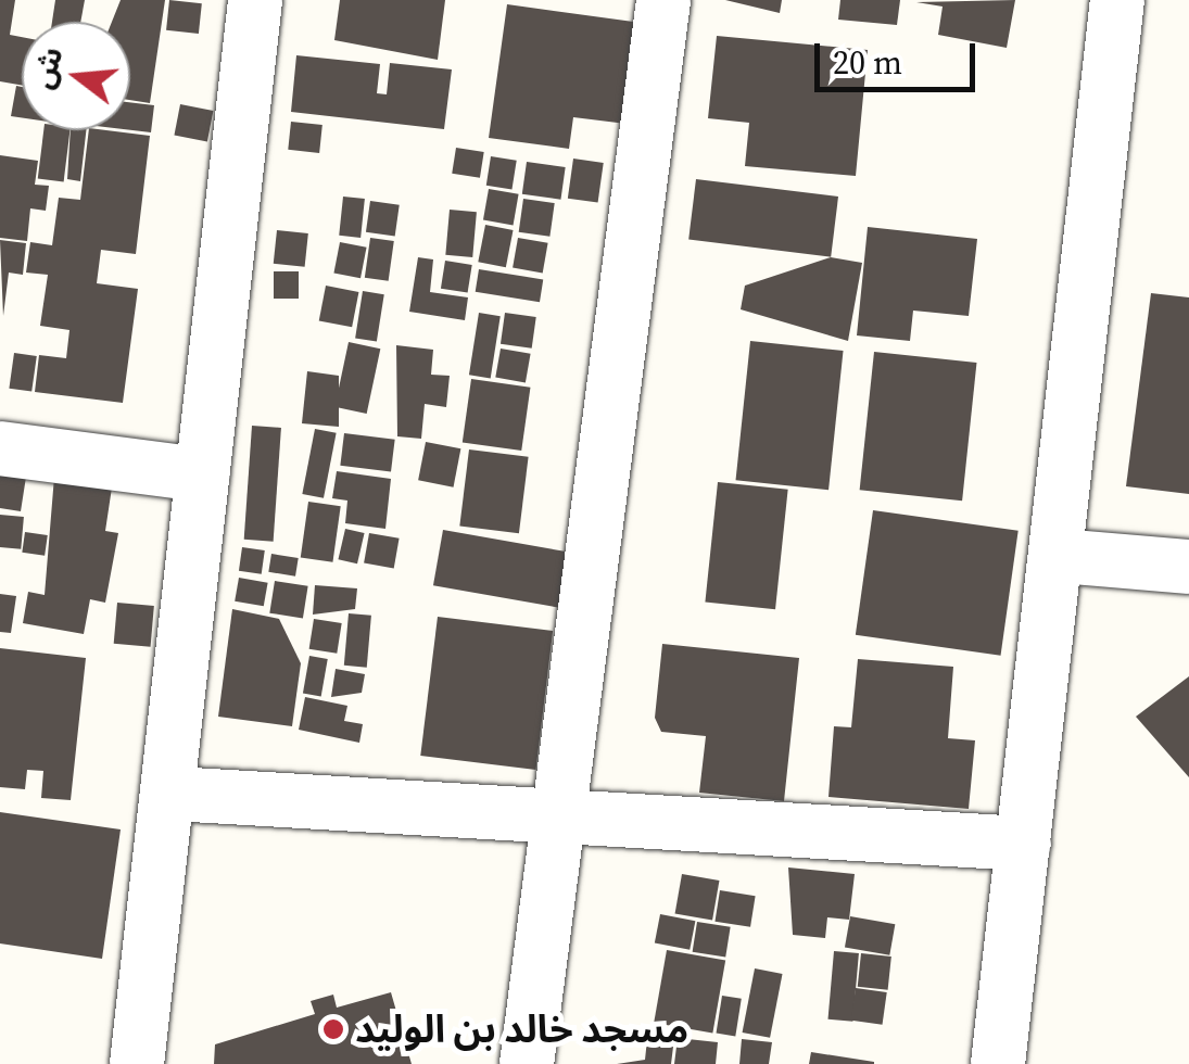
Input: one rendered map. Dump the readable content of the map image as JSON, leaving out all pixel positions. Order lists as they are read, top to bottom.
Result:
{
  "places": ["مسجد خالد بن الوليد"],
  "scale_bar": "20 m",
  "north": "left"
}
